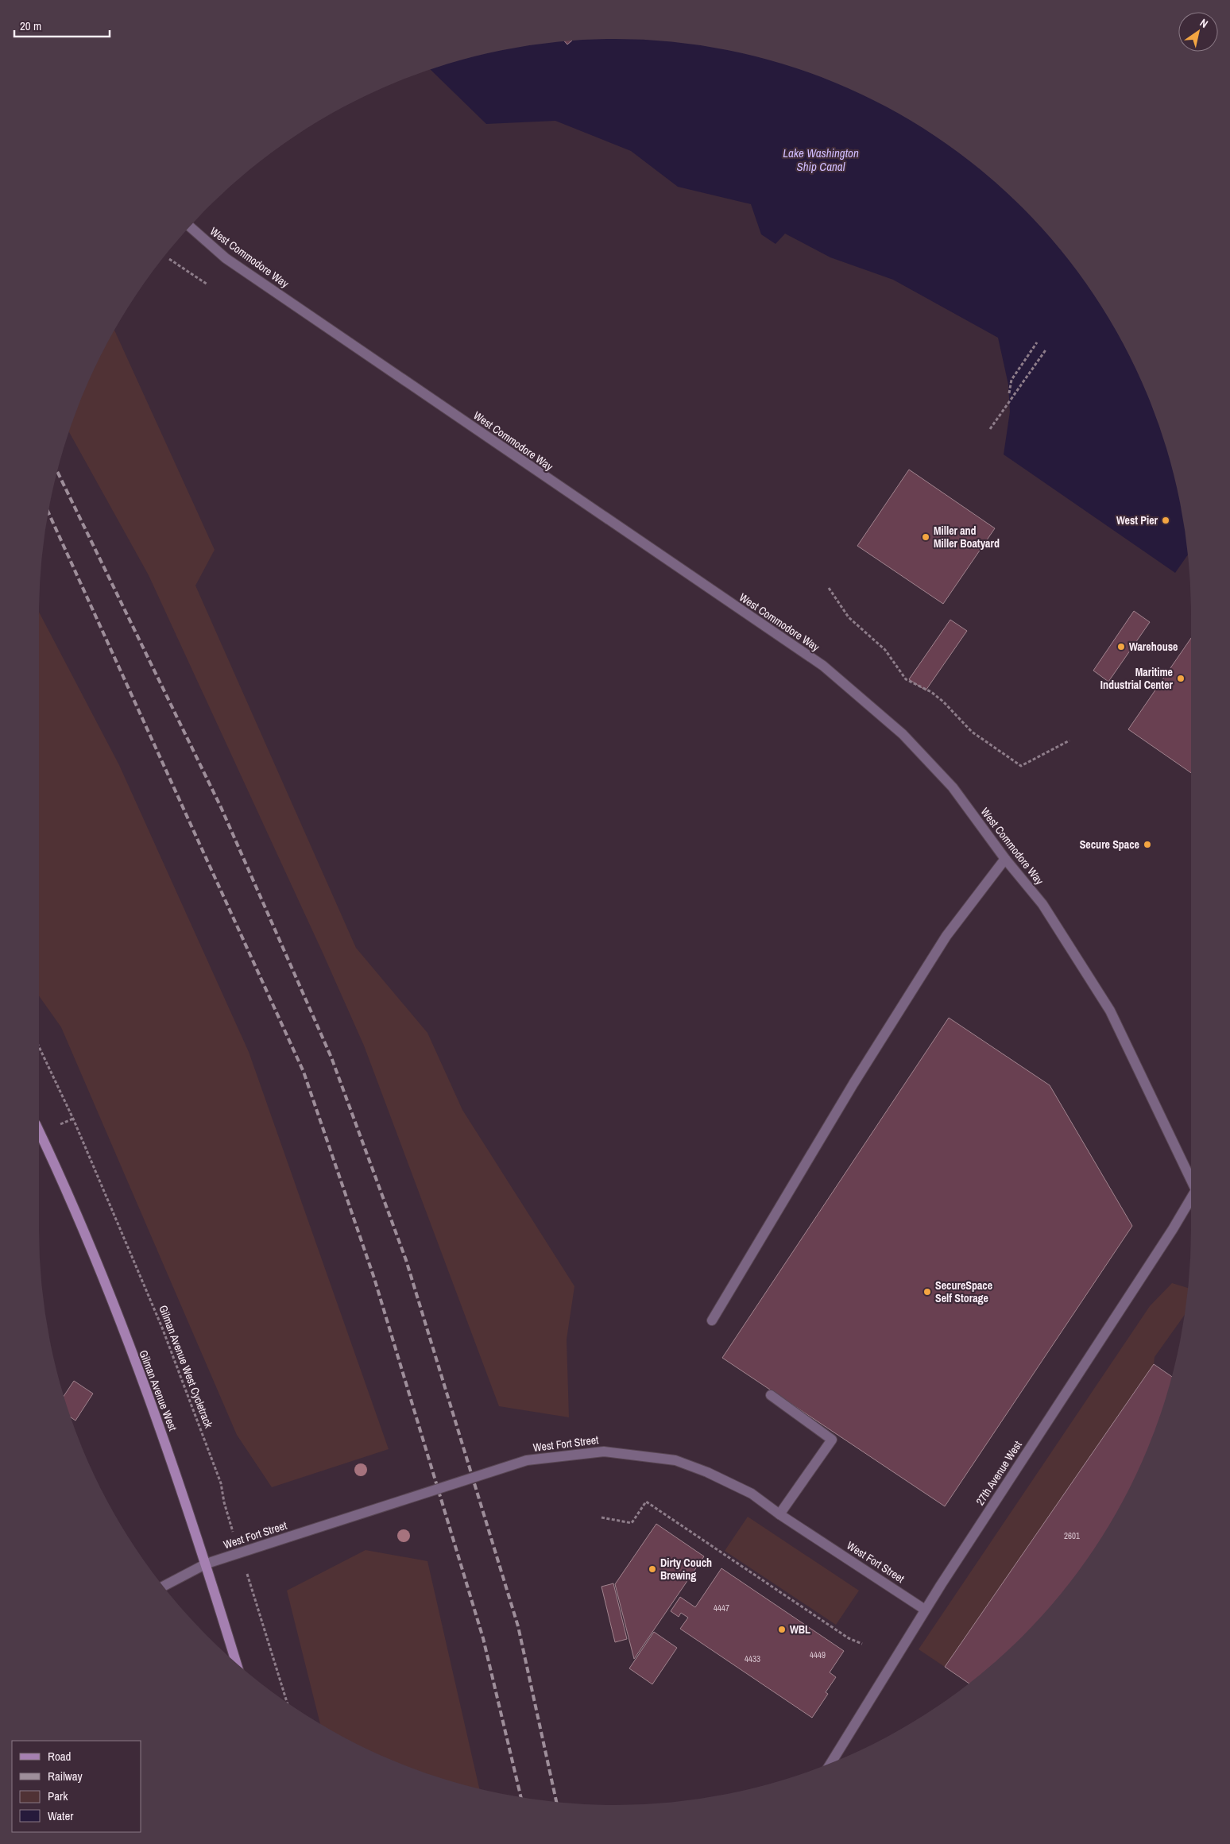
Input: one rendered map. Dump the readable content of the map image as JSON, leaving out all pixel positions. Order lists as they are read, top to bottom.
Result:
{
  "streets": {
    "main road": ["Gilman Avenue West"],
    "street": ["West Commodore Way", "West Fort Street", "27th Avenue West"],
    "path": ["Gilman Avenue West Cycletrack"]
  },
  "crossings": [
    ["Gilman Avenue West Cycletrack", "West Fort Street"],
    ["Gilman Avenue West", "West Fort Street"],
    ["West Fort Street", "27th Avenue West"]
  ],
  "water": ["Lake Washington Ship Canal"],
  "places": [
    "West Pier",
    "Miller and Miller Boatyard",
    "Warehouse",
    "Maritime Industrial Center",
    "Secure Space",
    "SecureSpace Self Storage",
    "Dirty Couch Brewing",
    "WBL"
  ],
  "house_numbers": [
    "2601",
    "4447",
    "4449",
    "4433"
  ],
  "legend": [
    "Road",
    "Railway",
    "Park",
    "Water"
  ],
  "scale_bar": "20 m",
  "north": "top right"
}
